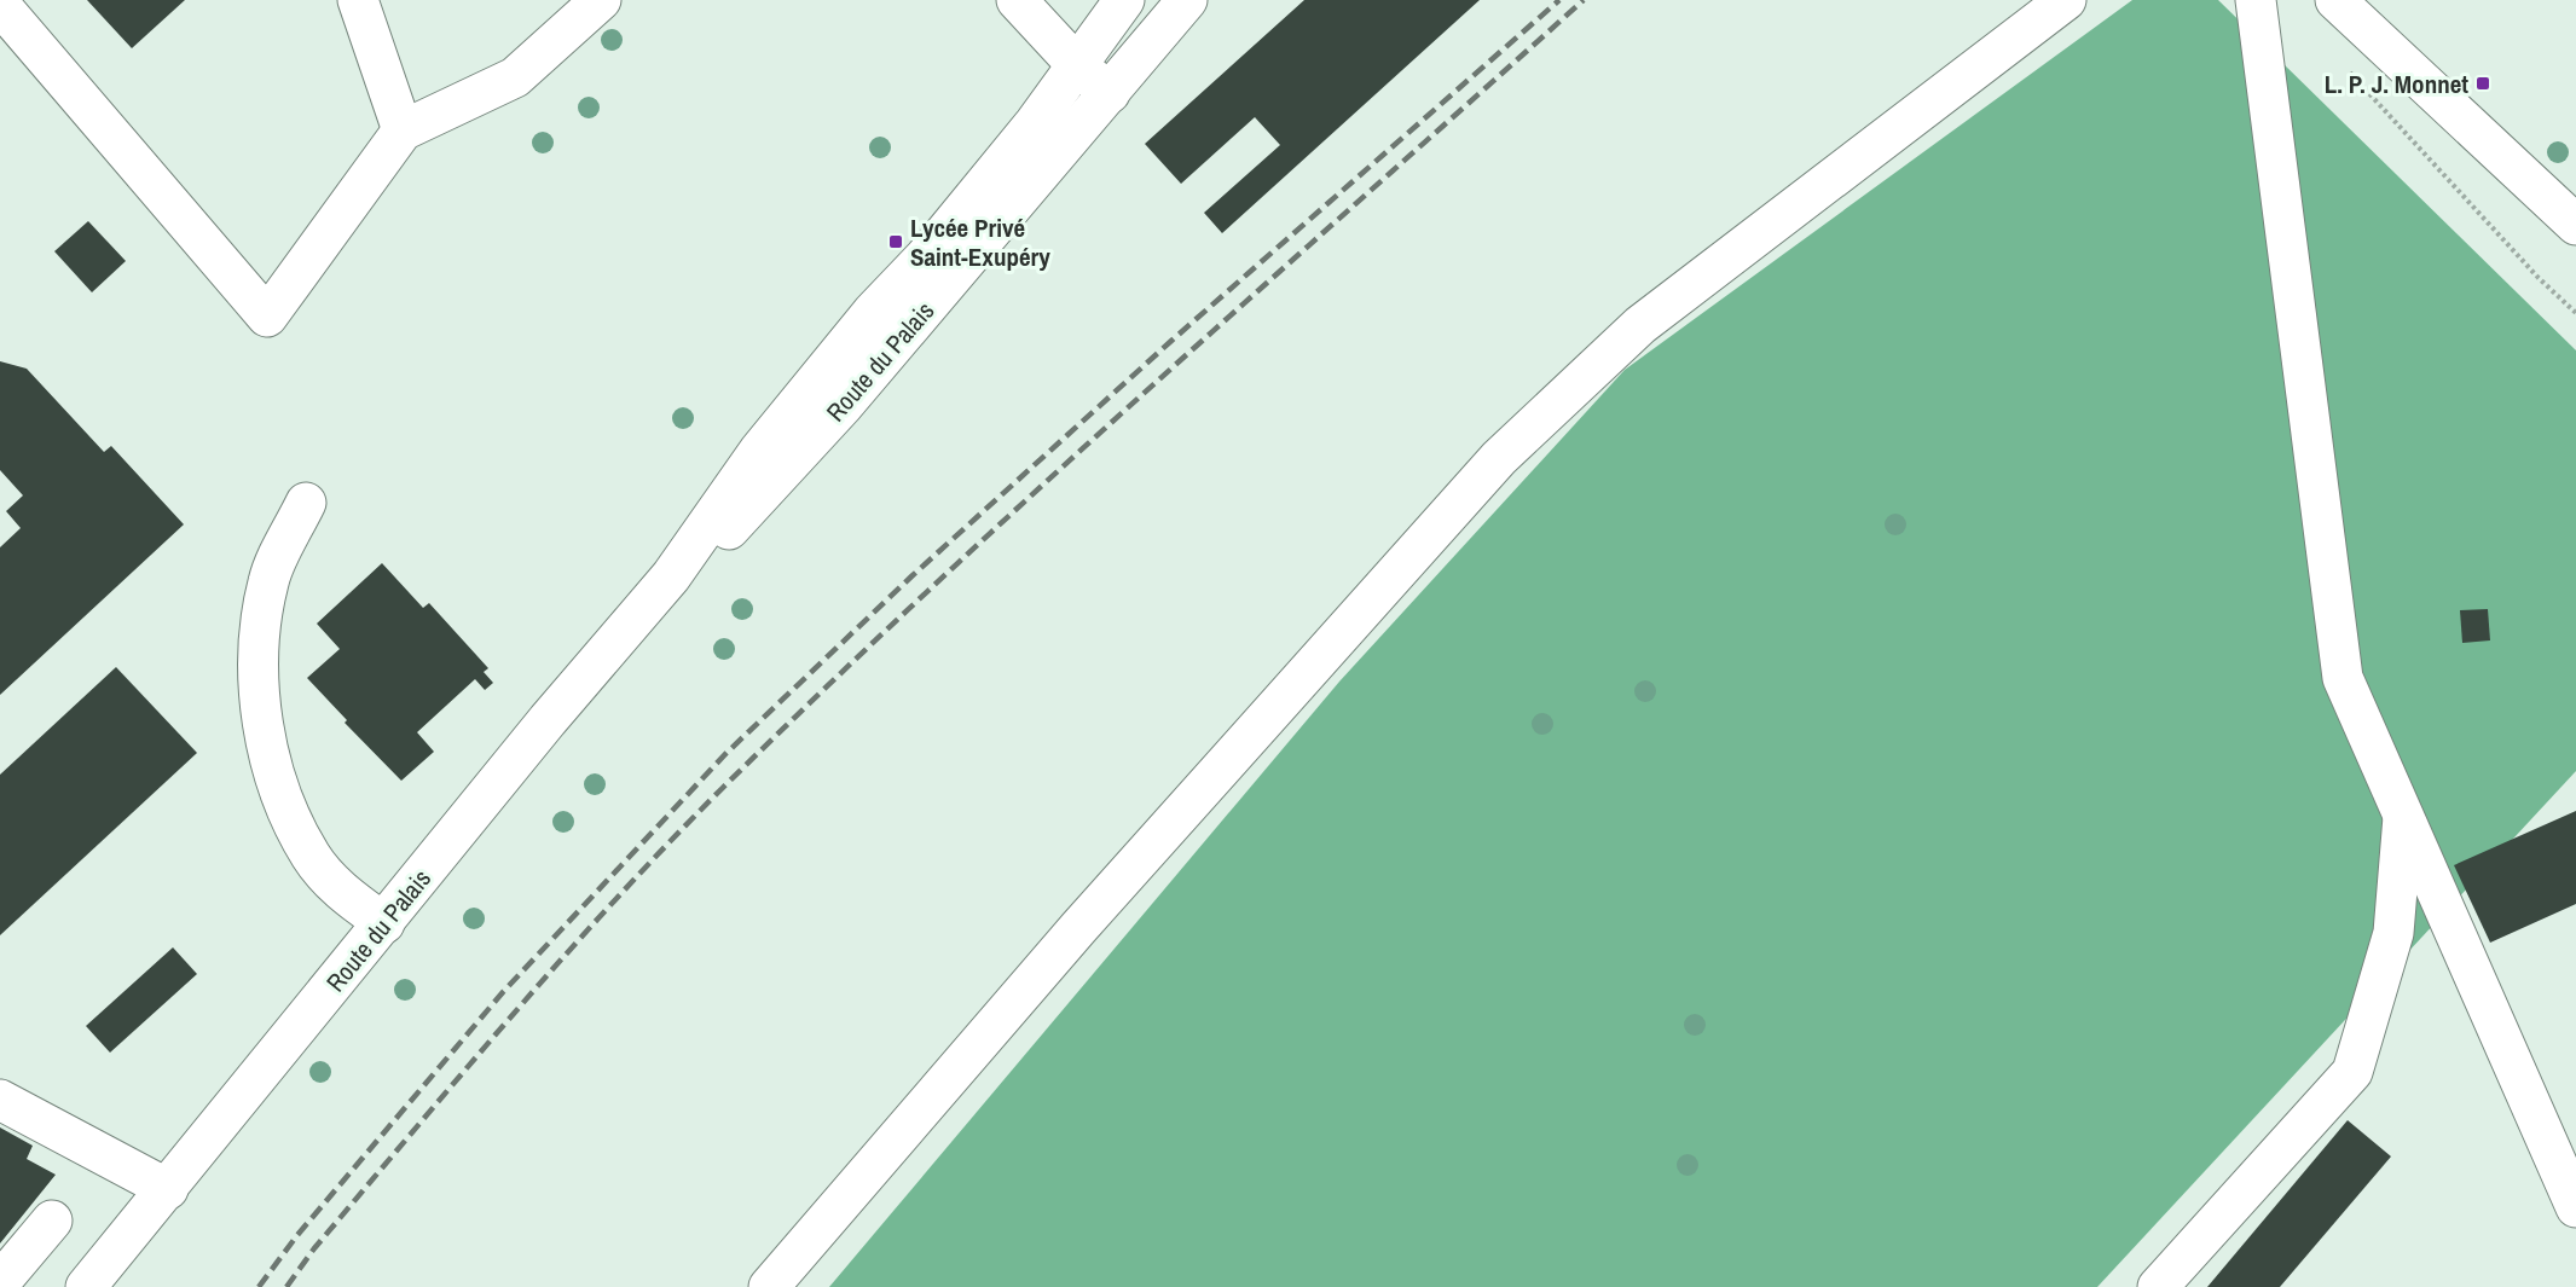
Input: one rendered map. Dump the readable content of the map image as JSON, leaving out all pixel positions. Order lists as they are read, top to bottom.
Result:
{
  "streets": {
    "main road": ["Route du Palais"]
  },
  "places": {
    "transit": ["L. P. J. Monnet", "Lycée Privé Saint-Exupéry"]
  }
}
